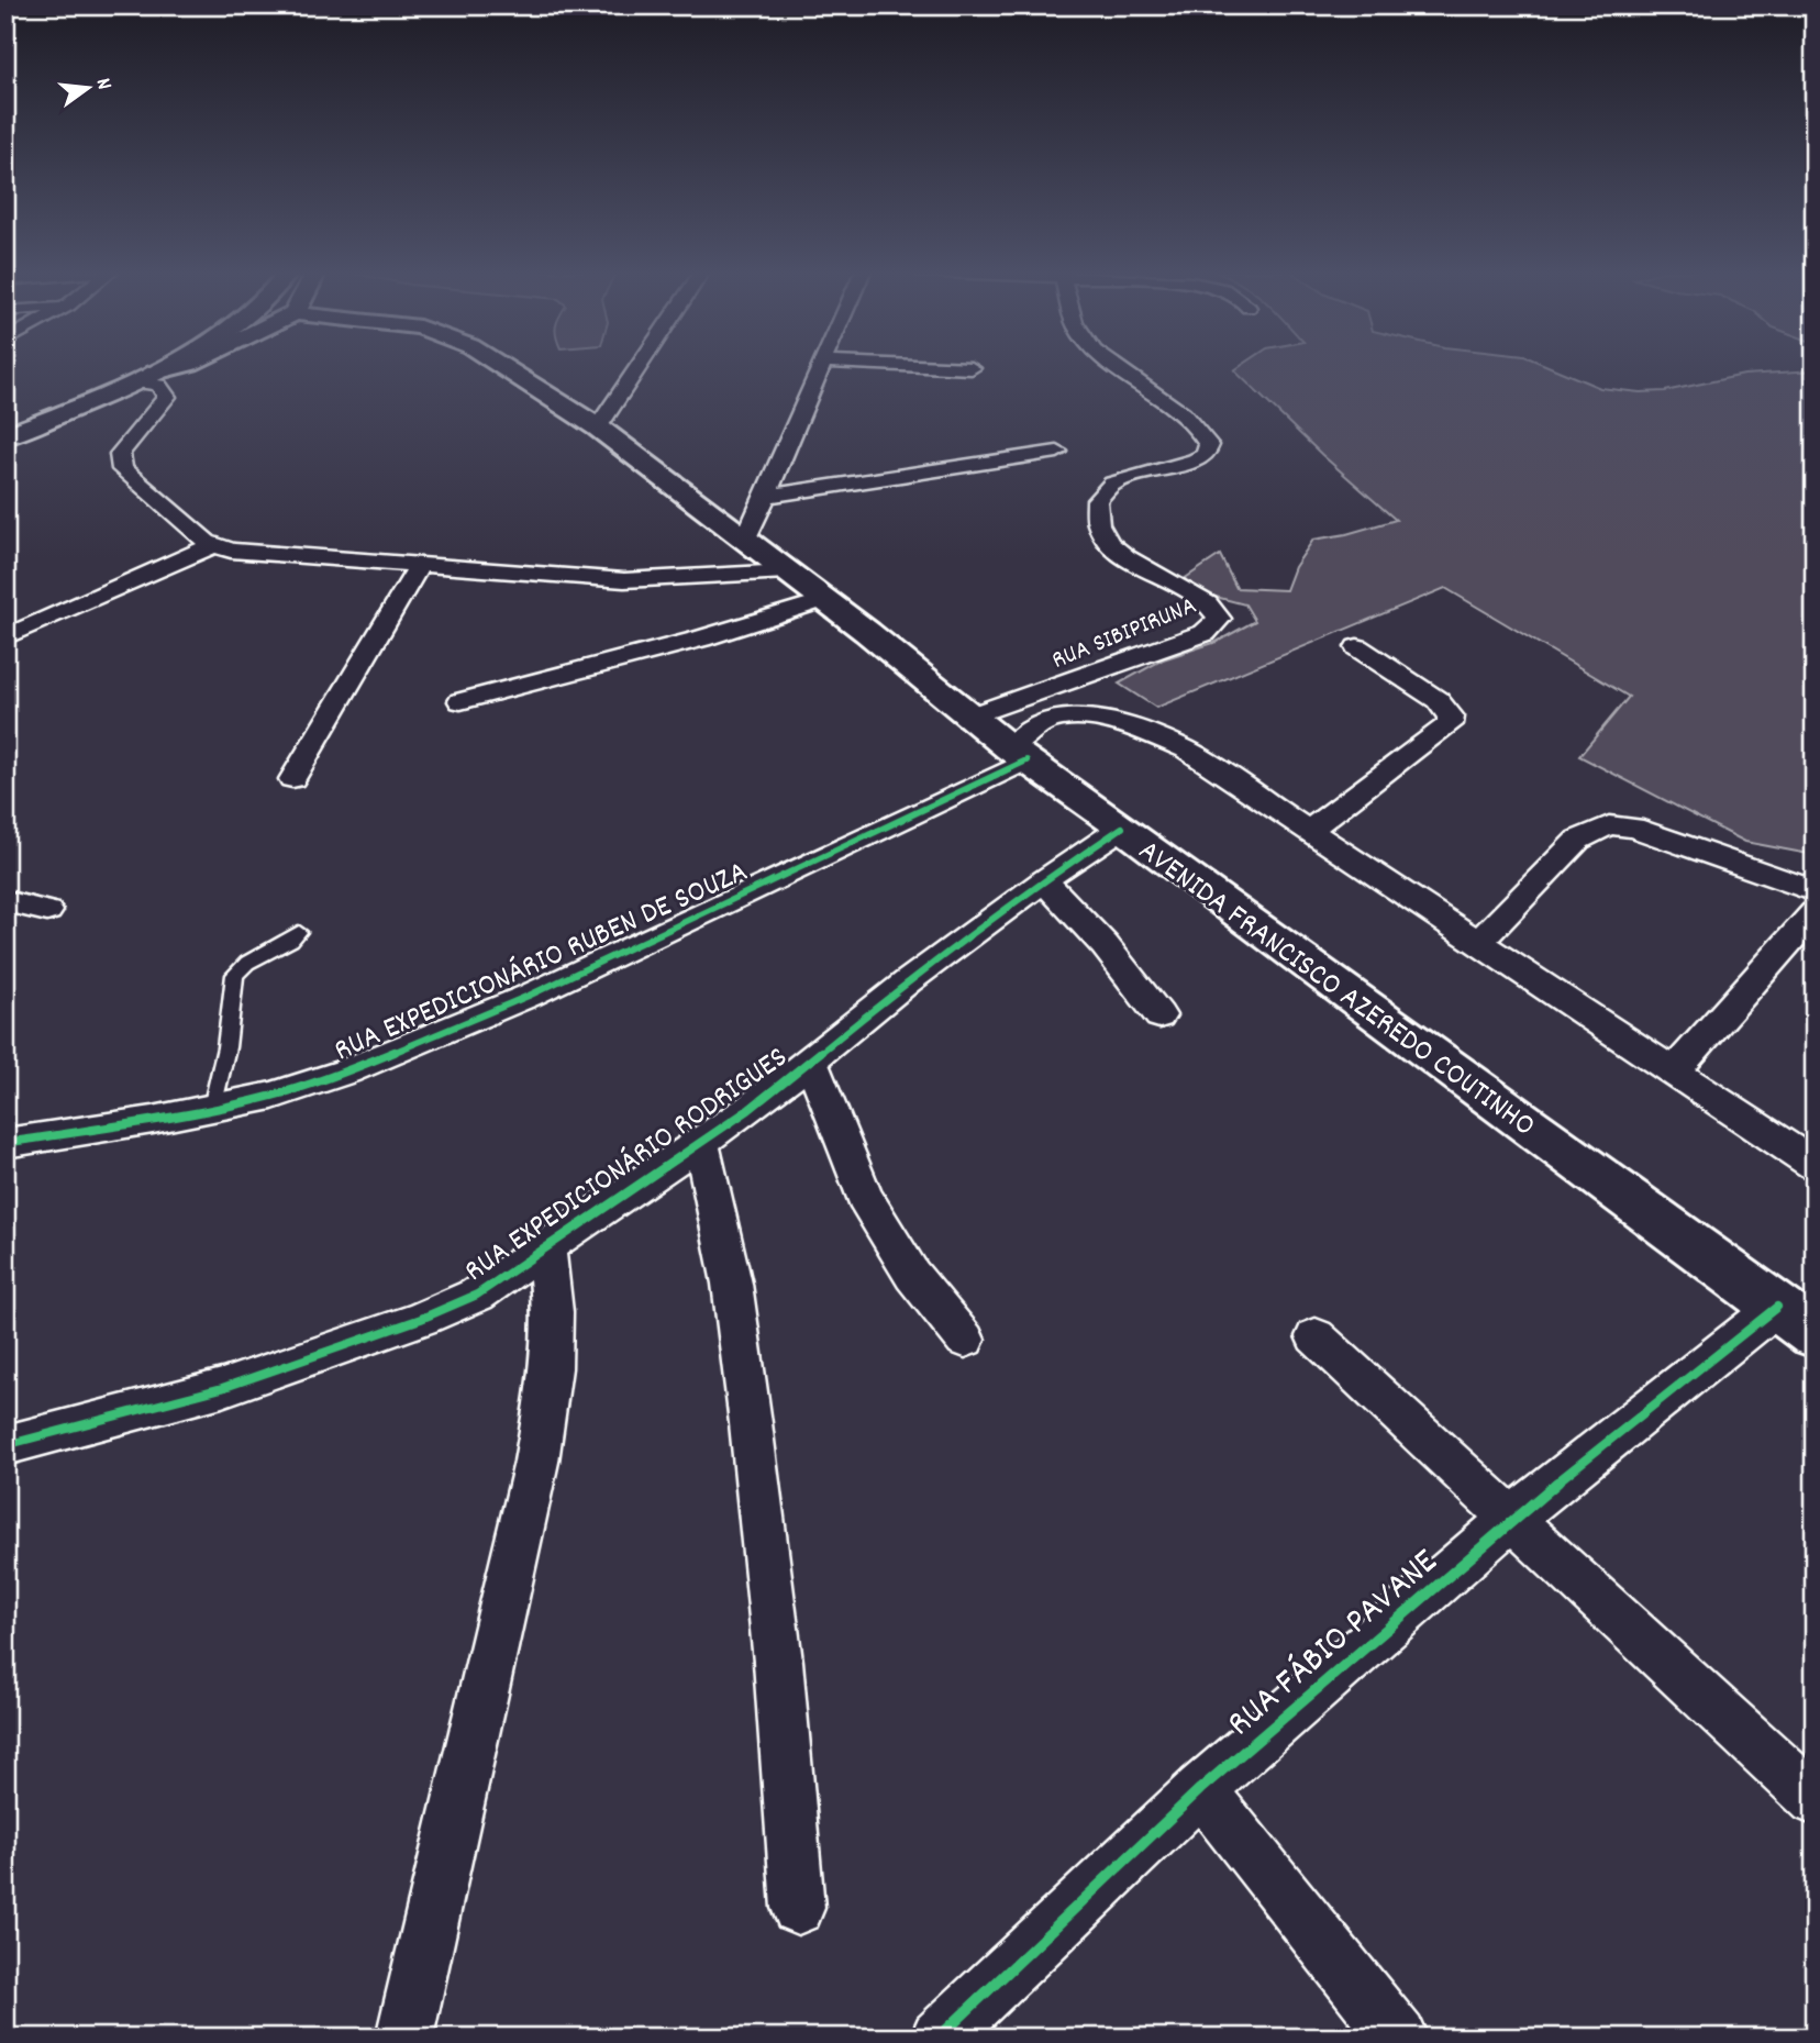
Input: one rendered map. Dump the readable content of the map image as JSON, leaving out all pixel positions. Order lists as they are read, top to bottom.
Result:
{
  "streets": {
    "main road": ["AVENIDA FRANCISCO AZEREDO COUTINHO"],
    "street": [
      "RUA SIBIPIRUNA",
      "RUA EXPEDICIONÁRIO RUBEN DE SOUZA",
      "RUA EXPEDICIONÁRIO RODRIGUES",
      "RUA FÁBIO PAVANE"
    ]
  },
  "crossings": [
    ["RUA SIBIPIRUNA", "AVENIDA FRANCISCO AZEREDO COUTINHO"],
    ["RUA EXPEDICIONÁRIO RUBEN DE SOUZA", "AVENIDA FRANCISCO AZEREDO COUTINHO"],
    ["AVENIDA FRANCISCO AZEREDO COUTINHO", "RUA EXPEDICIONÁRIO RODRIGUES"],
    ["AVENIDA FRANCISCO AZEREDO COUTINHO", "RUA FÁBIO PAVANE"]
  ],
  "north": "right"
}
